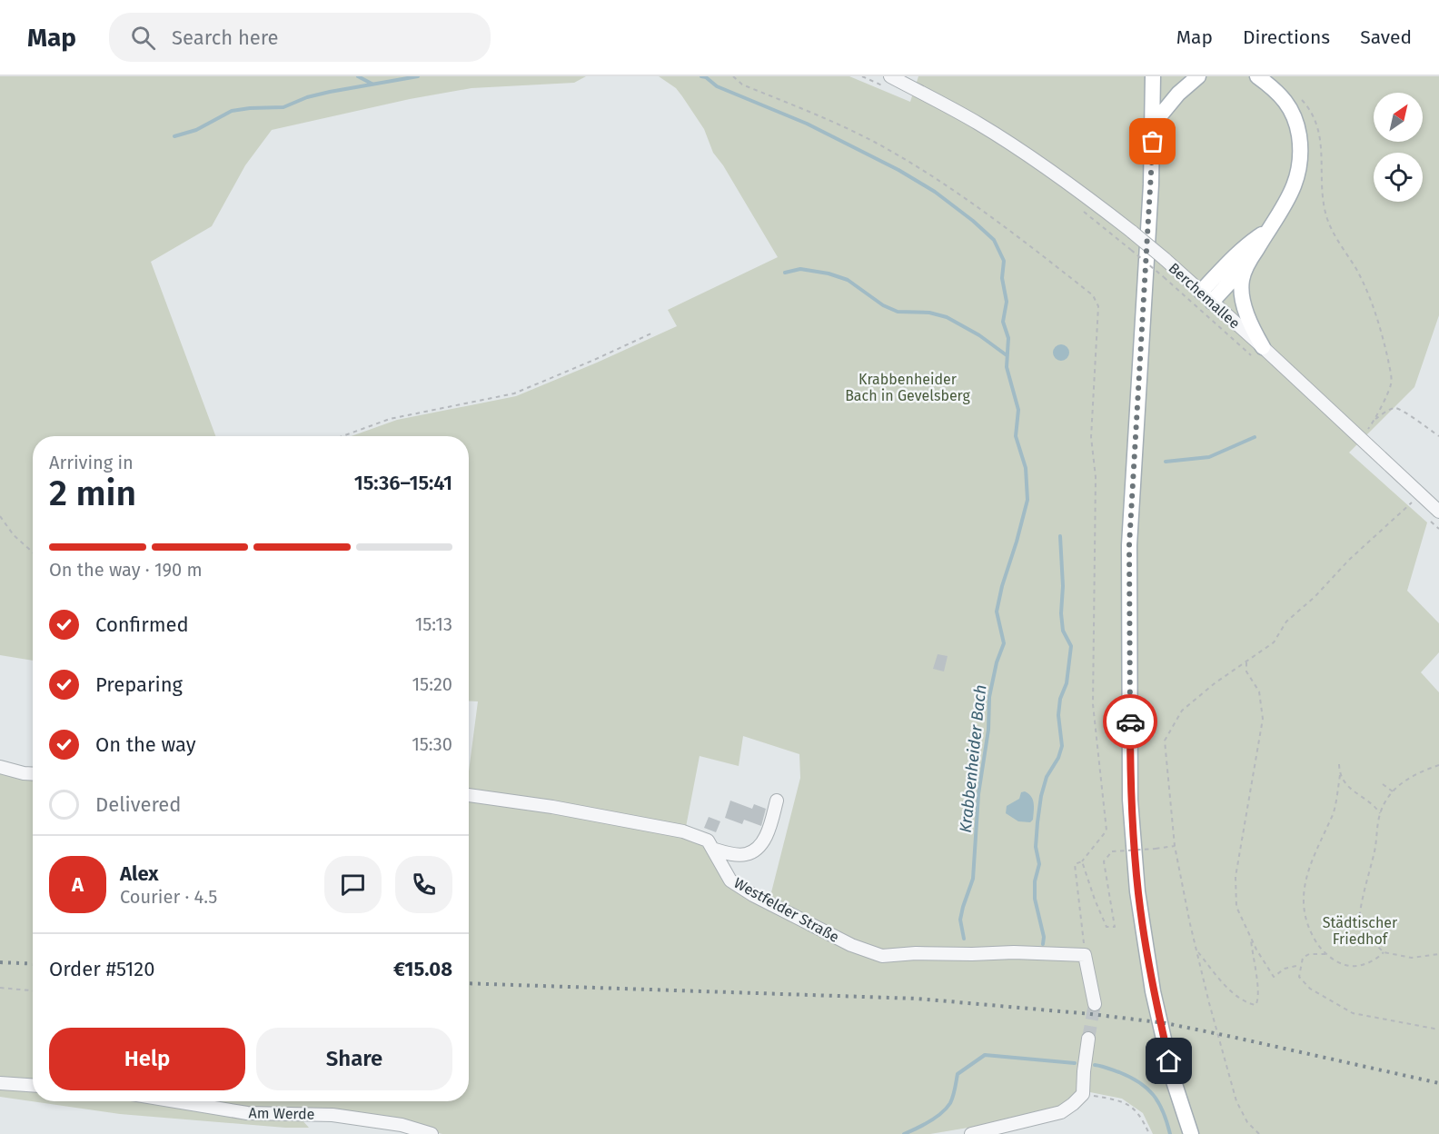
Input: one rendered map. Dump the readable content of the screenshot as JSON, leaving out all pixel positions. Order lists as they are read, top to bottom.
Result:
{
  "streets": {
    "street": ["Berchemallee", "Westfelder Straße", "Am Werde"]
  },
  "water": ["Krabbenheider Bach"],
  "parks": ["Krabbenheider Bach in Gevelsberg", "Städtischer Friedhof"],
  "north": "top right",
  "page": {
    "header": "Map",
    "search": "Search here",
    "nav": ["Map", "Directions", "Saved"],
    "heading": ["2 min", "Arriving in", "15:36–15:41"],
    "panel": [
      "Alex",
      "Courier · 4.5",
      "Order #5120",
      "€15.08"
    ],
    "bar": "On the way · 190 m",
    "list": [
      ["Confirmed", "15:13"],
      ["Preparing", "15:20"],
      ["On the way", "15:30"],
      "Delivered"
    ],
    "round": "A",
    "buttons": ["Help", "Share"]
  }
}
